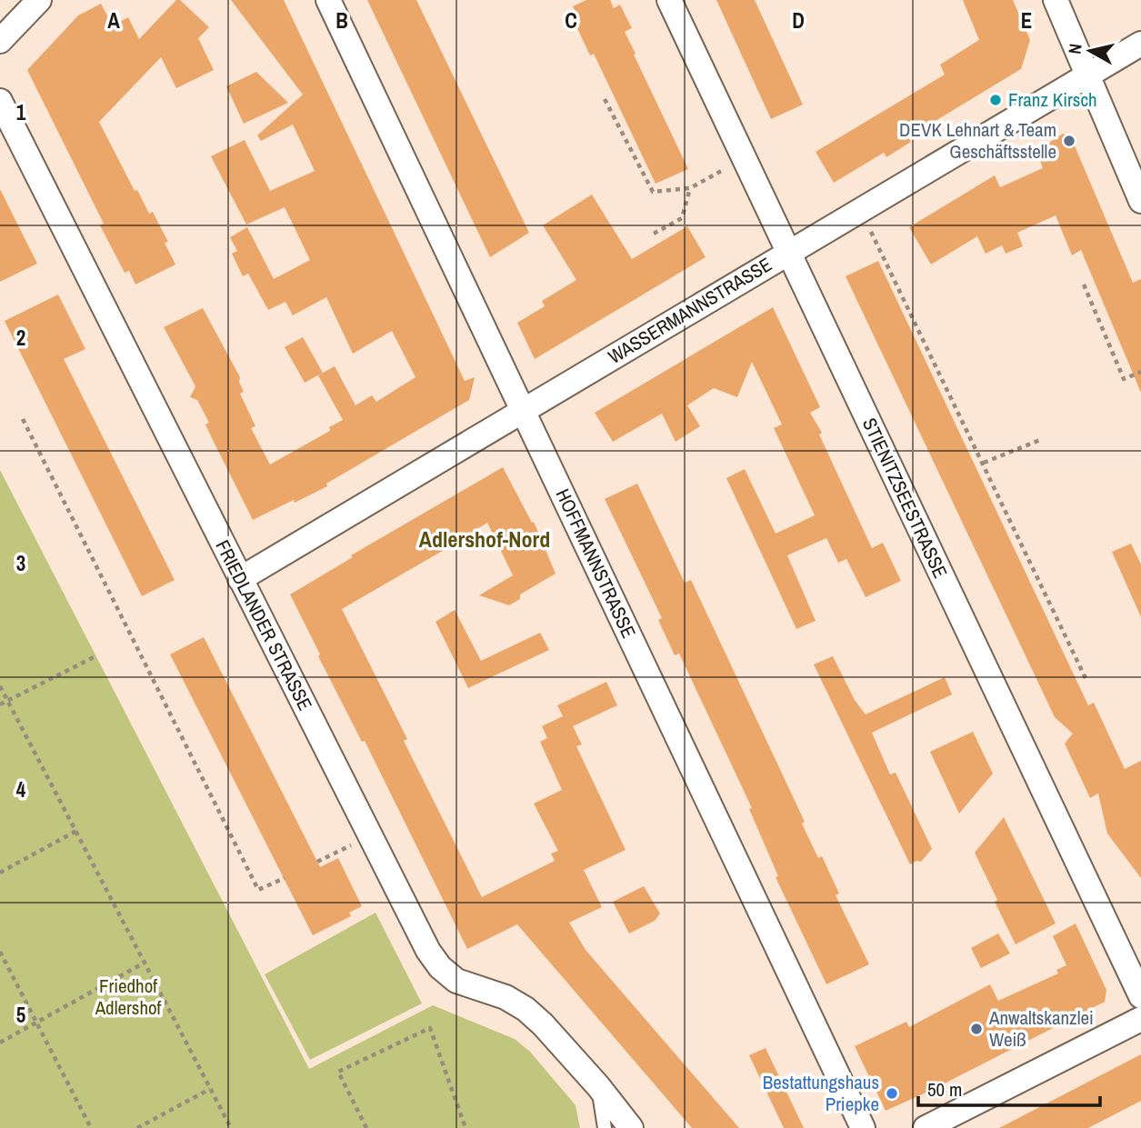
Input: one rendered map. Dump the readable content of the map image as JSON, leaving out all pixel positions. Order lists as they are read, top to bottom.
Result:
{
  "streets": {
    "street": [
      "WASSERMANNSTRASSE",
      "STIENITZSEESTRASSE",
      "HOFFMANNSTRASSE",
      "FRIEDLANDER STRASSE"
    ]
  },
  "crossings": [
    ["WASSERMANNSTRASSE", "STIENITZSEESTRASSE"],
    ["WASSERMANNSTRASSE", "HOFFMANNSTRASSE"],
    ["WASSERMANNSTRASSE", "FRIEDLANDER STRASSE"]
  ],
  "districts": ["Adlershof-Nord"],
  "parks": ["Friedhof Adlershof"],
  "places": [
    "Franz Kirsch",
    "DEVK Lehnart & Team Geschäftsstelle",
    "Anwaltskanzlei Weiß",
    "Bestattungshaus Priepke"
  ],
  "scale_bar": "50 m",
  "north": "left",
  "grid": {
    "columns": [
      "A",
      "B",
      "C",
      "D",
      "E"
    ],
    "rows": [
      "1",
      "2",
      "3",
      "4",
      "5"
    ]
  }
}
